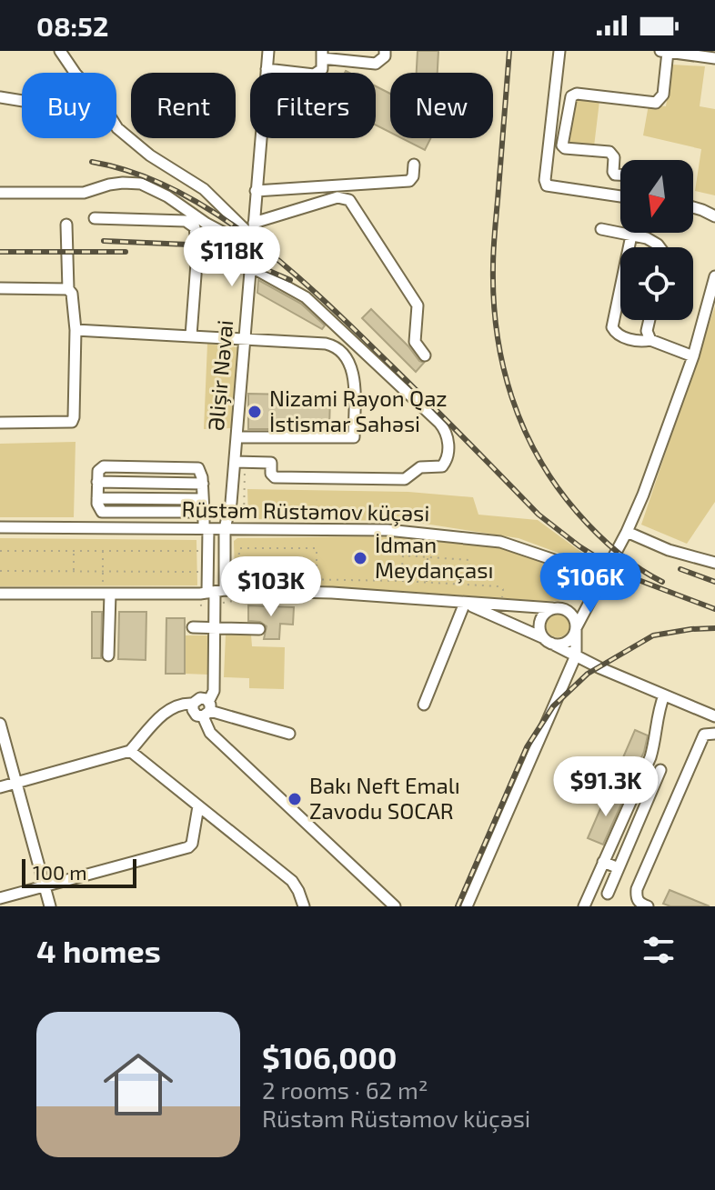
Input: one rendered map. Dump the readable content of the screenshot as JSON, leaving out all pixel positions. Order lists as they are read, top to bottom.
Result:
{
  "streets": {
    "street": ["Əlişir Nəvai", "Rüstəm Rüstəmov küçəsi"]
  },
  "crossings": [
    ["Əlişir Nəvai", "Rüstəm Rüstəmov küçəsi"]
  ],
  "places": ["Nizami Rayon Qaz İstismar Sahəsi", "İdman Meydançası", "Bakı Neft Emalı Zavodu SOCAR"],
  "scale_bar": "100 m",
  "north": "bottom",
  "page": {
    "status": "08:52",
    "chip": [
      "Buy",
      "Rent",
      "Filters",
      "New"
    ],
    "price": [
      "$118K",
      "$106K",
      "$103K",
      "$91.3K"
    ],
    "scale": "100 m",
    "heading": "4 homes",
    "list": [
      {
        "name": "$106,000",
        "note": "2 rooms · 62 m² · Rüstəm Rüstəmov küçəsi"
      }
    ]
  }
}
